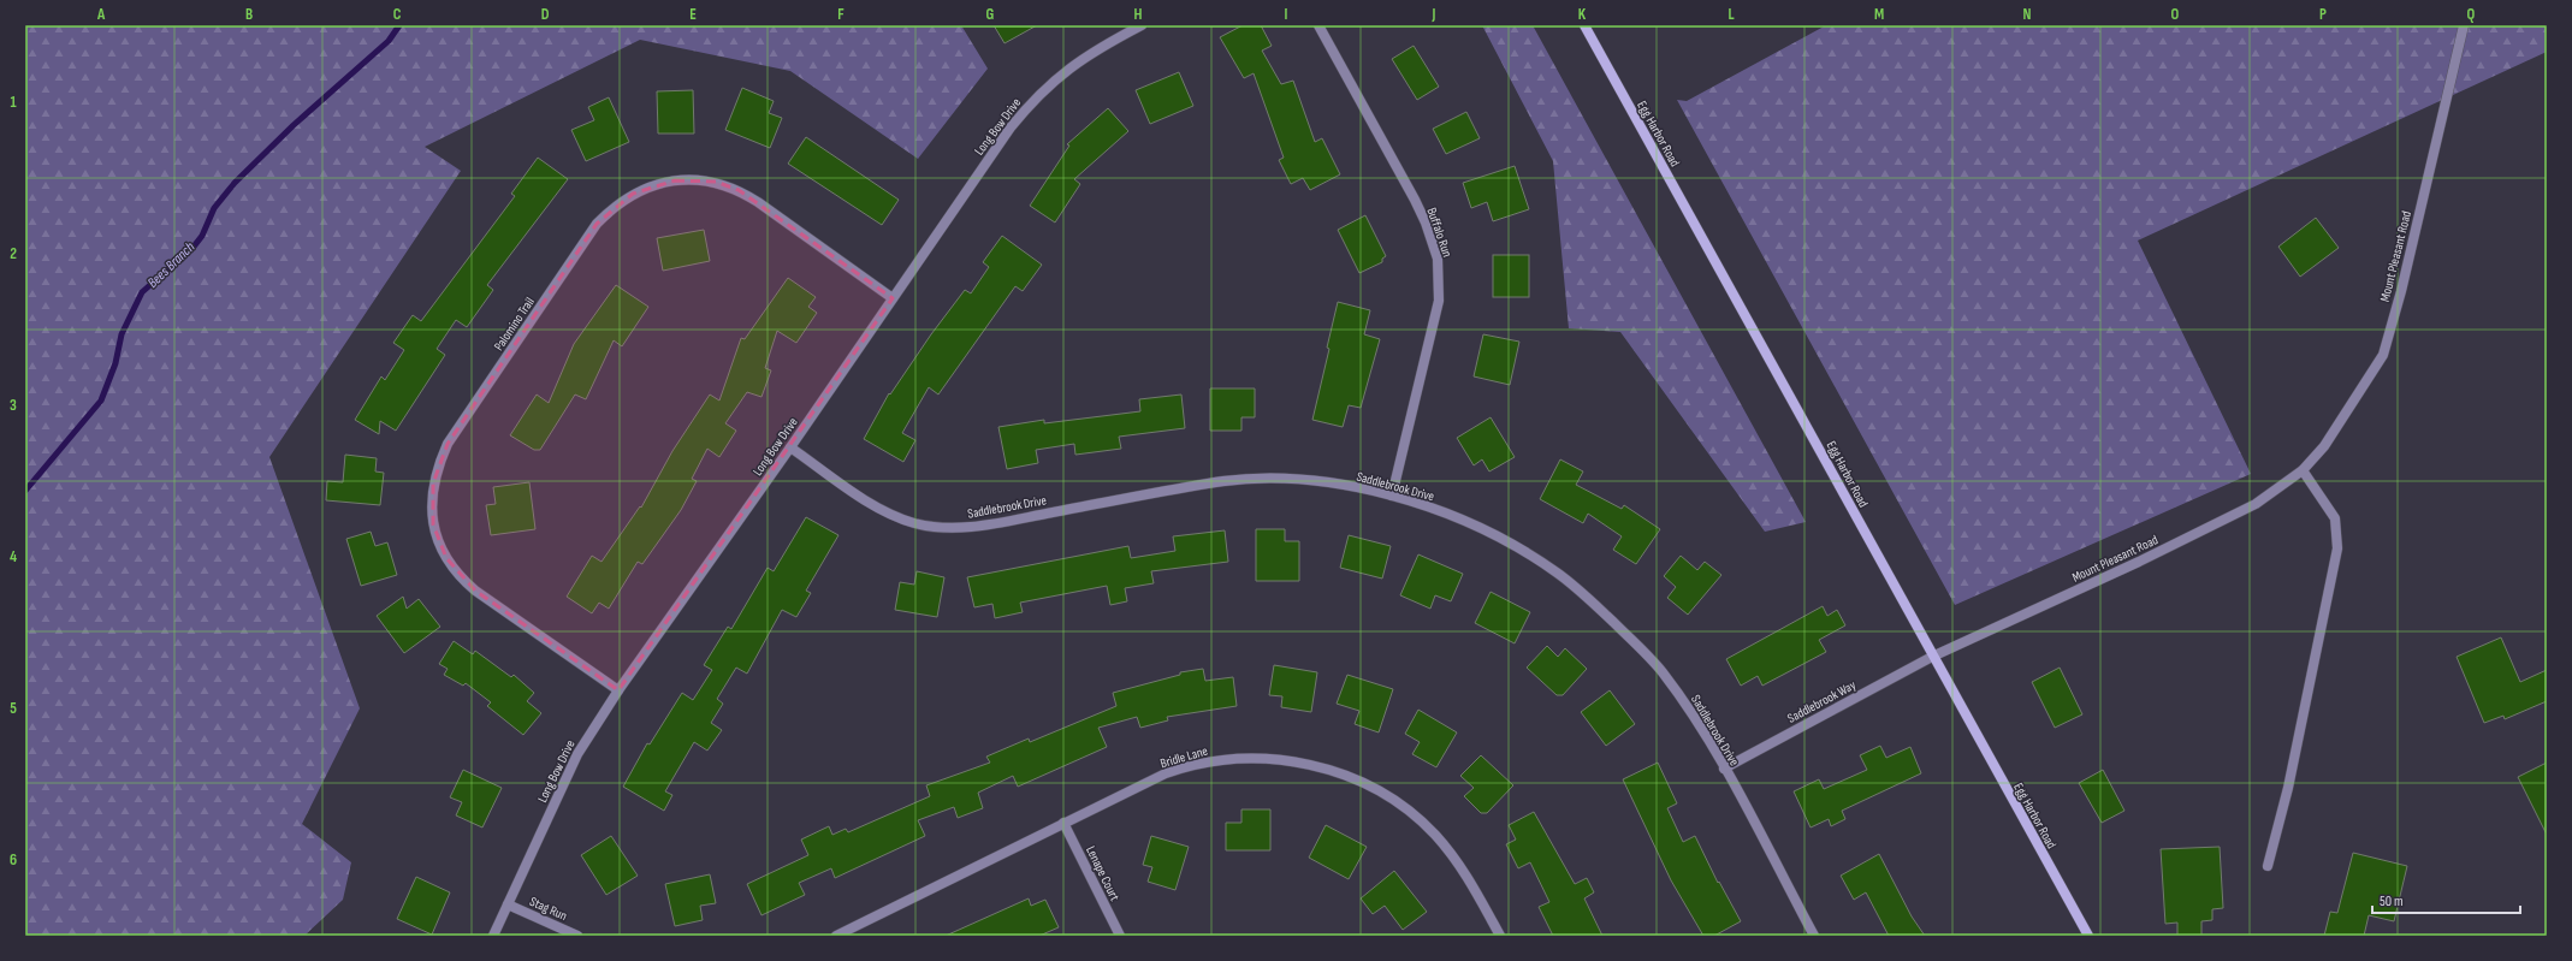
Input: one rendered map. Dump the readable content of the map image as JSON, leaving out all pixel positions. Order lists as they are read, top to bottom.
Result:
{
  "streets": {
    "main road": ["Egg Harbor Road"],
    "street": [
      "Long Bow Drive",
      "Buffalo Run",
      "Mount Pleasant Road",
      "Palomino Trail",
      "Saddlebrook Drive",
      "Saddlebrook Way",
      "Bridle Lane",
      "Lenape Court",
      "Stag Run"
    ]
  },
  "crossings": [
    ["Long Bow Drive", "Palomino Trail"],
    ["Long Bow Drive", "Saddlebrook Drive"],
    ["Long Bow Drive", "Stag Run"],
    ["Egg Harbor Road", "Mount Pleasant Road"],
    ["Egg Harbor Road", "Saddlebrook Way"],
    ["Buffalo Run", "Saddlebrook Drive"],
    ["Mount Pleasant Road", "Saddlebrook Way"],
    ["Saddlebrook Drive", "Saddlebrook Way"],
    ["Bridle Lane", "Lenape Court"]
  ],
  "water": ["Bees Branch"],
  "scale_bar": "50 m",
  "grid": {
    "columns": [
      "A",
      "B",
      "C",
      "D",
      "E",
      "F",
      "G",
      "H",
      "I",
      "J",
      "K",
      "L",
      "M",
      "N",
      "O",
      "P",
      "Q"
    ],
    "rows": [
      "1",
      "2",
      "3",
      "4",
      "5",
      "6"
    ]
  }
}
